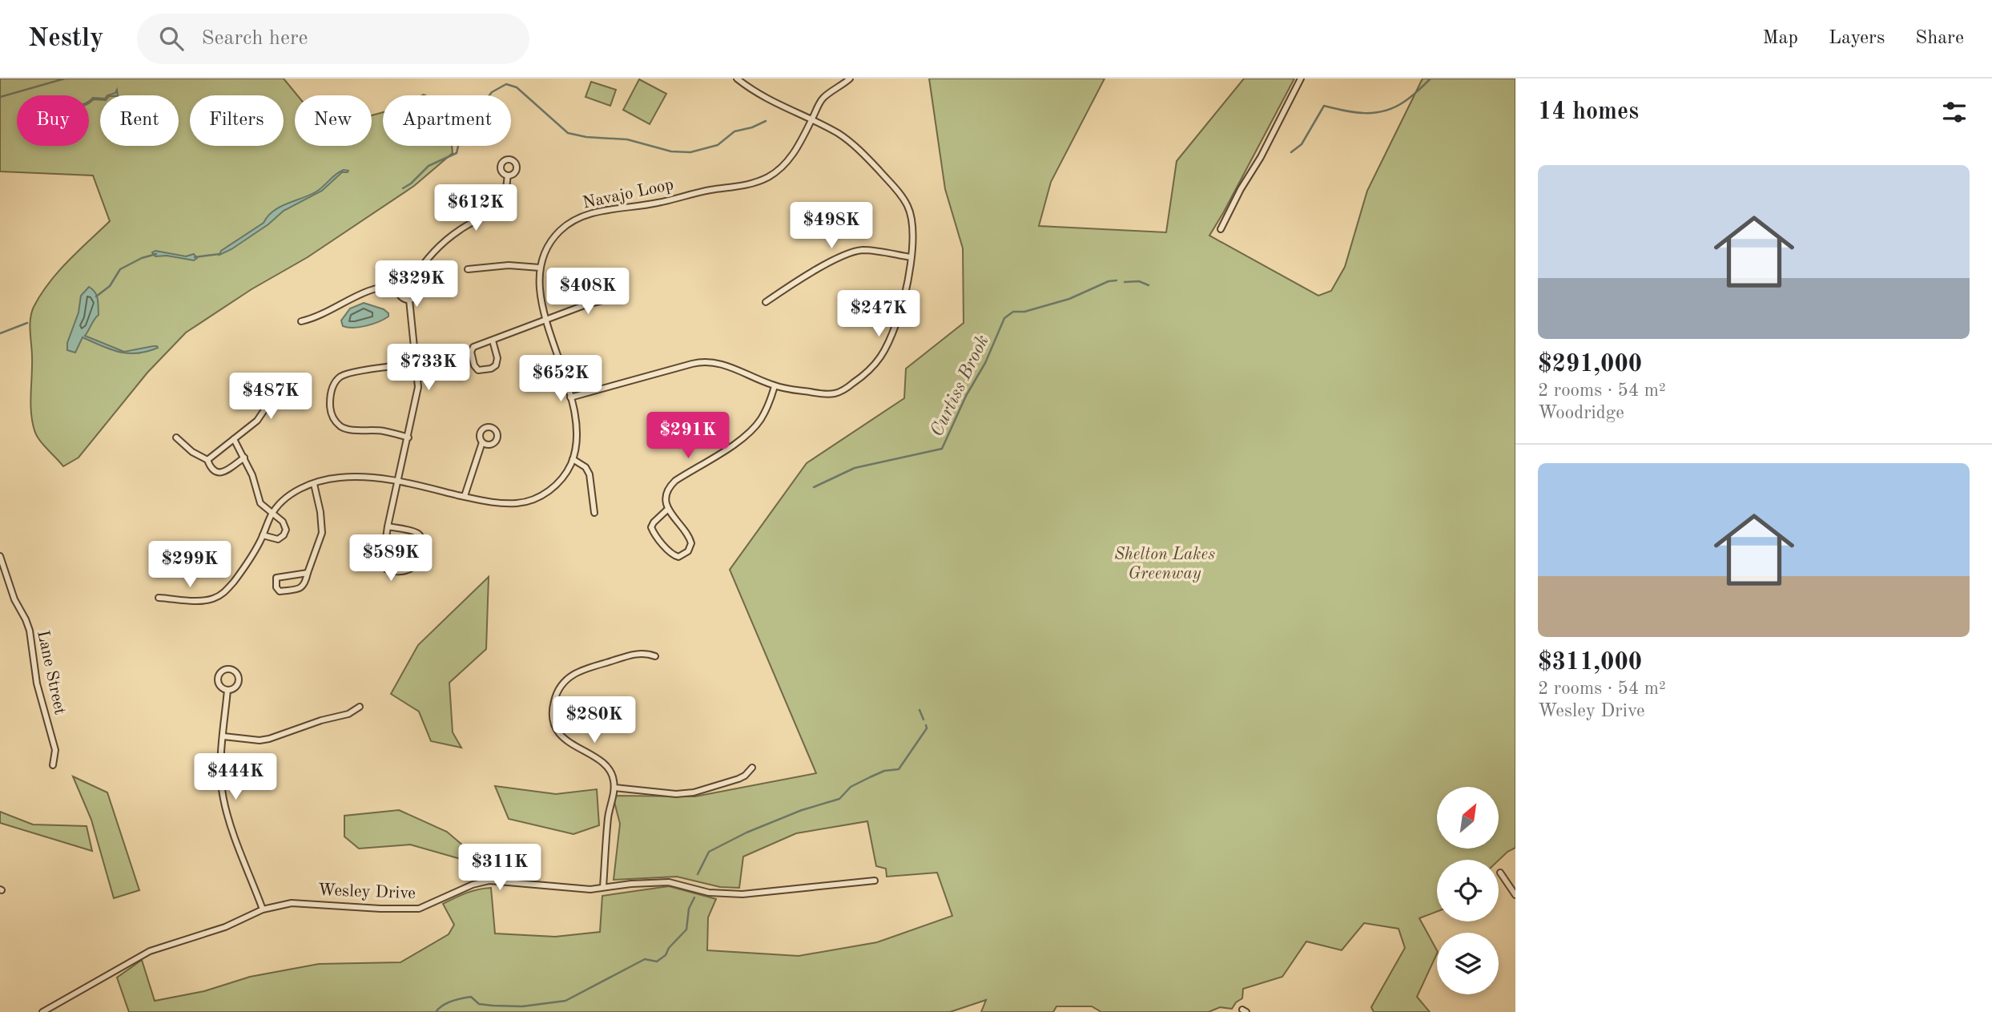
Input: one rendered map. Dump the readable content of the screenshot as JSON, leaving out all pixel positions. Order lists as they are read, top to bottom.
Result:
{
  "streets": {
    "street": ["Navajo Loop", "Lane Street", "Wesley Drive"]
  },
  "water": ["Curtiss Brook"],
  "parks": ["Shelton Lakes Greenway"],
  "north": "top right",
  "page": {
    "header": "Nestly",
    "search": "Search here",
    "nav": ["Map", "Layers", "Share"],
    "heading": "14 homes",
    "chip": [
      "Buy",
      "Rent",
      "Filters",
      "New",
      "Apartment"
    ],
    "list": [
      {
        "name": "$291,000",
        "note": "2 rooms · 54 m² · Woodridge"
      },
      {
        "name": "$311,000",
        "note": "2 rooms · 54 m² · Wesley Drive"
      }
    ],
    "price": [
      "$612K",
      "$498K",
      "$329K",
      "$408K",
      "$247K",
      "$733K",
      "$652K",
      "$487K",
      "$291K",
      "$589K",
      "$299K",
      "$280K",
      "$444K",
      "$311K"
    ]
  }
}
